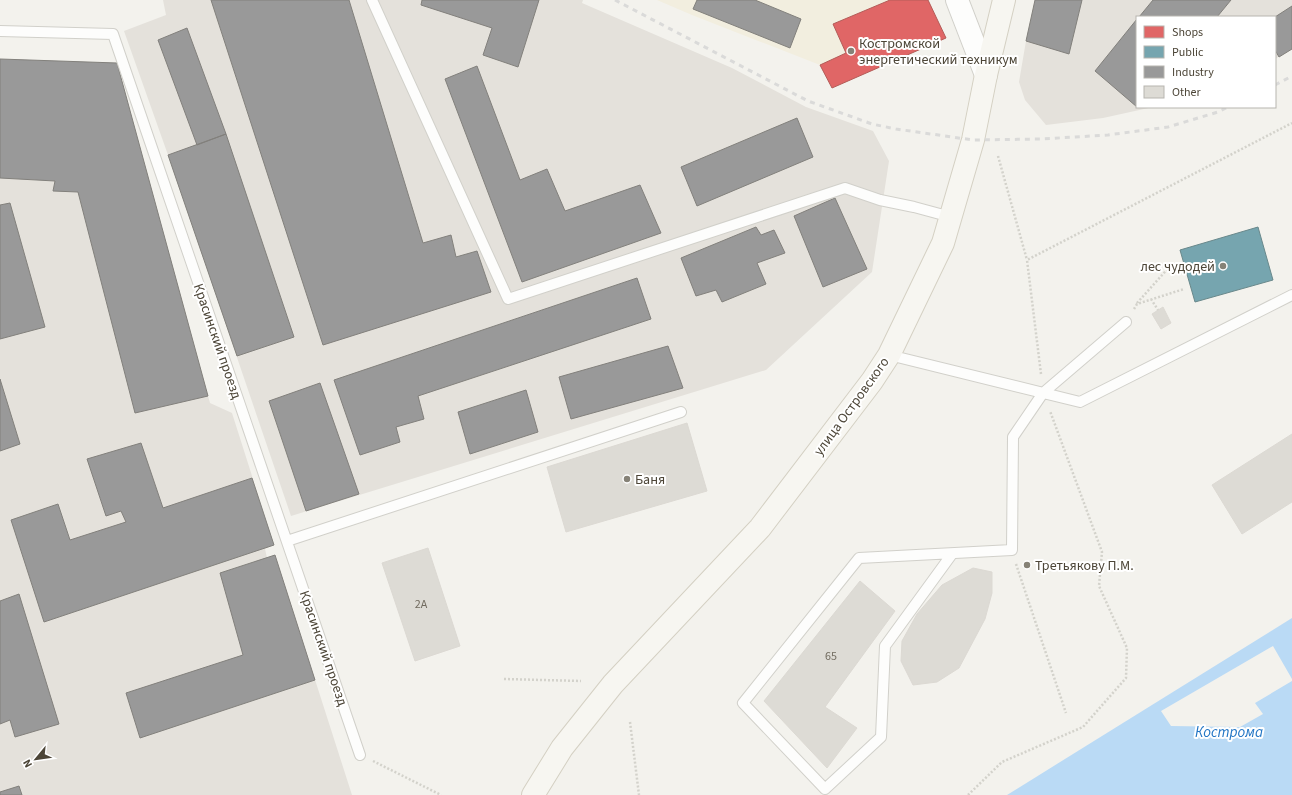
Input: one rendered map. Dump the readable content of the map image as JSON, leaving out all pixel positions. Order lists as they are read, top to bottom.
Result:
{
  "streets": {
    "main road": ["улица Островского"],
    "lane": ["Красинский проезд"]
  },
  "water": ["Кострома"],
  "places": [
    "Костромской энергетический техникум",
    "лес чудодей",
    "Баня",
    "Третьякову П.М."
  ],
  "house_numbers": ["2А", "65"],
  "legend": [
    "Shops",
    "Public",
    "Industry",
    "Other"
  ],
  "north": "bottom left"
}
